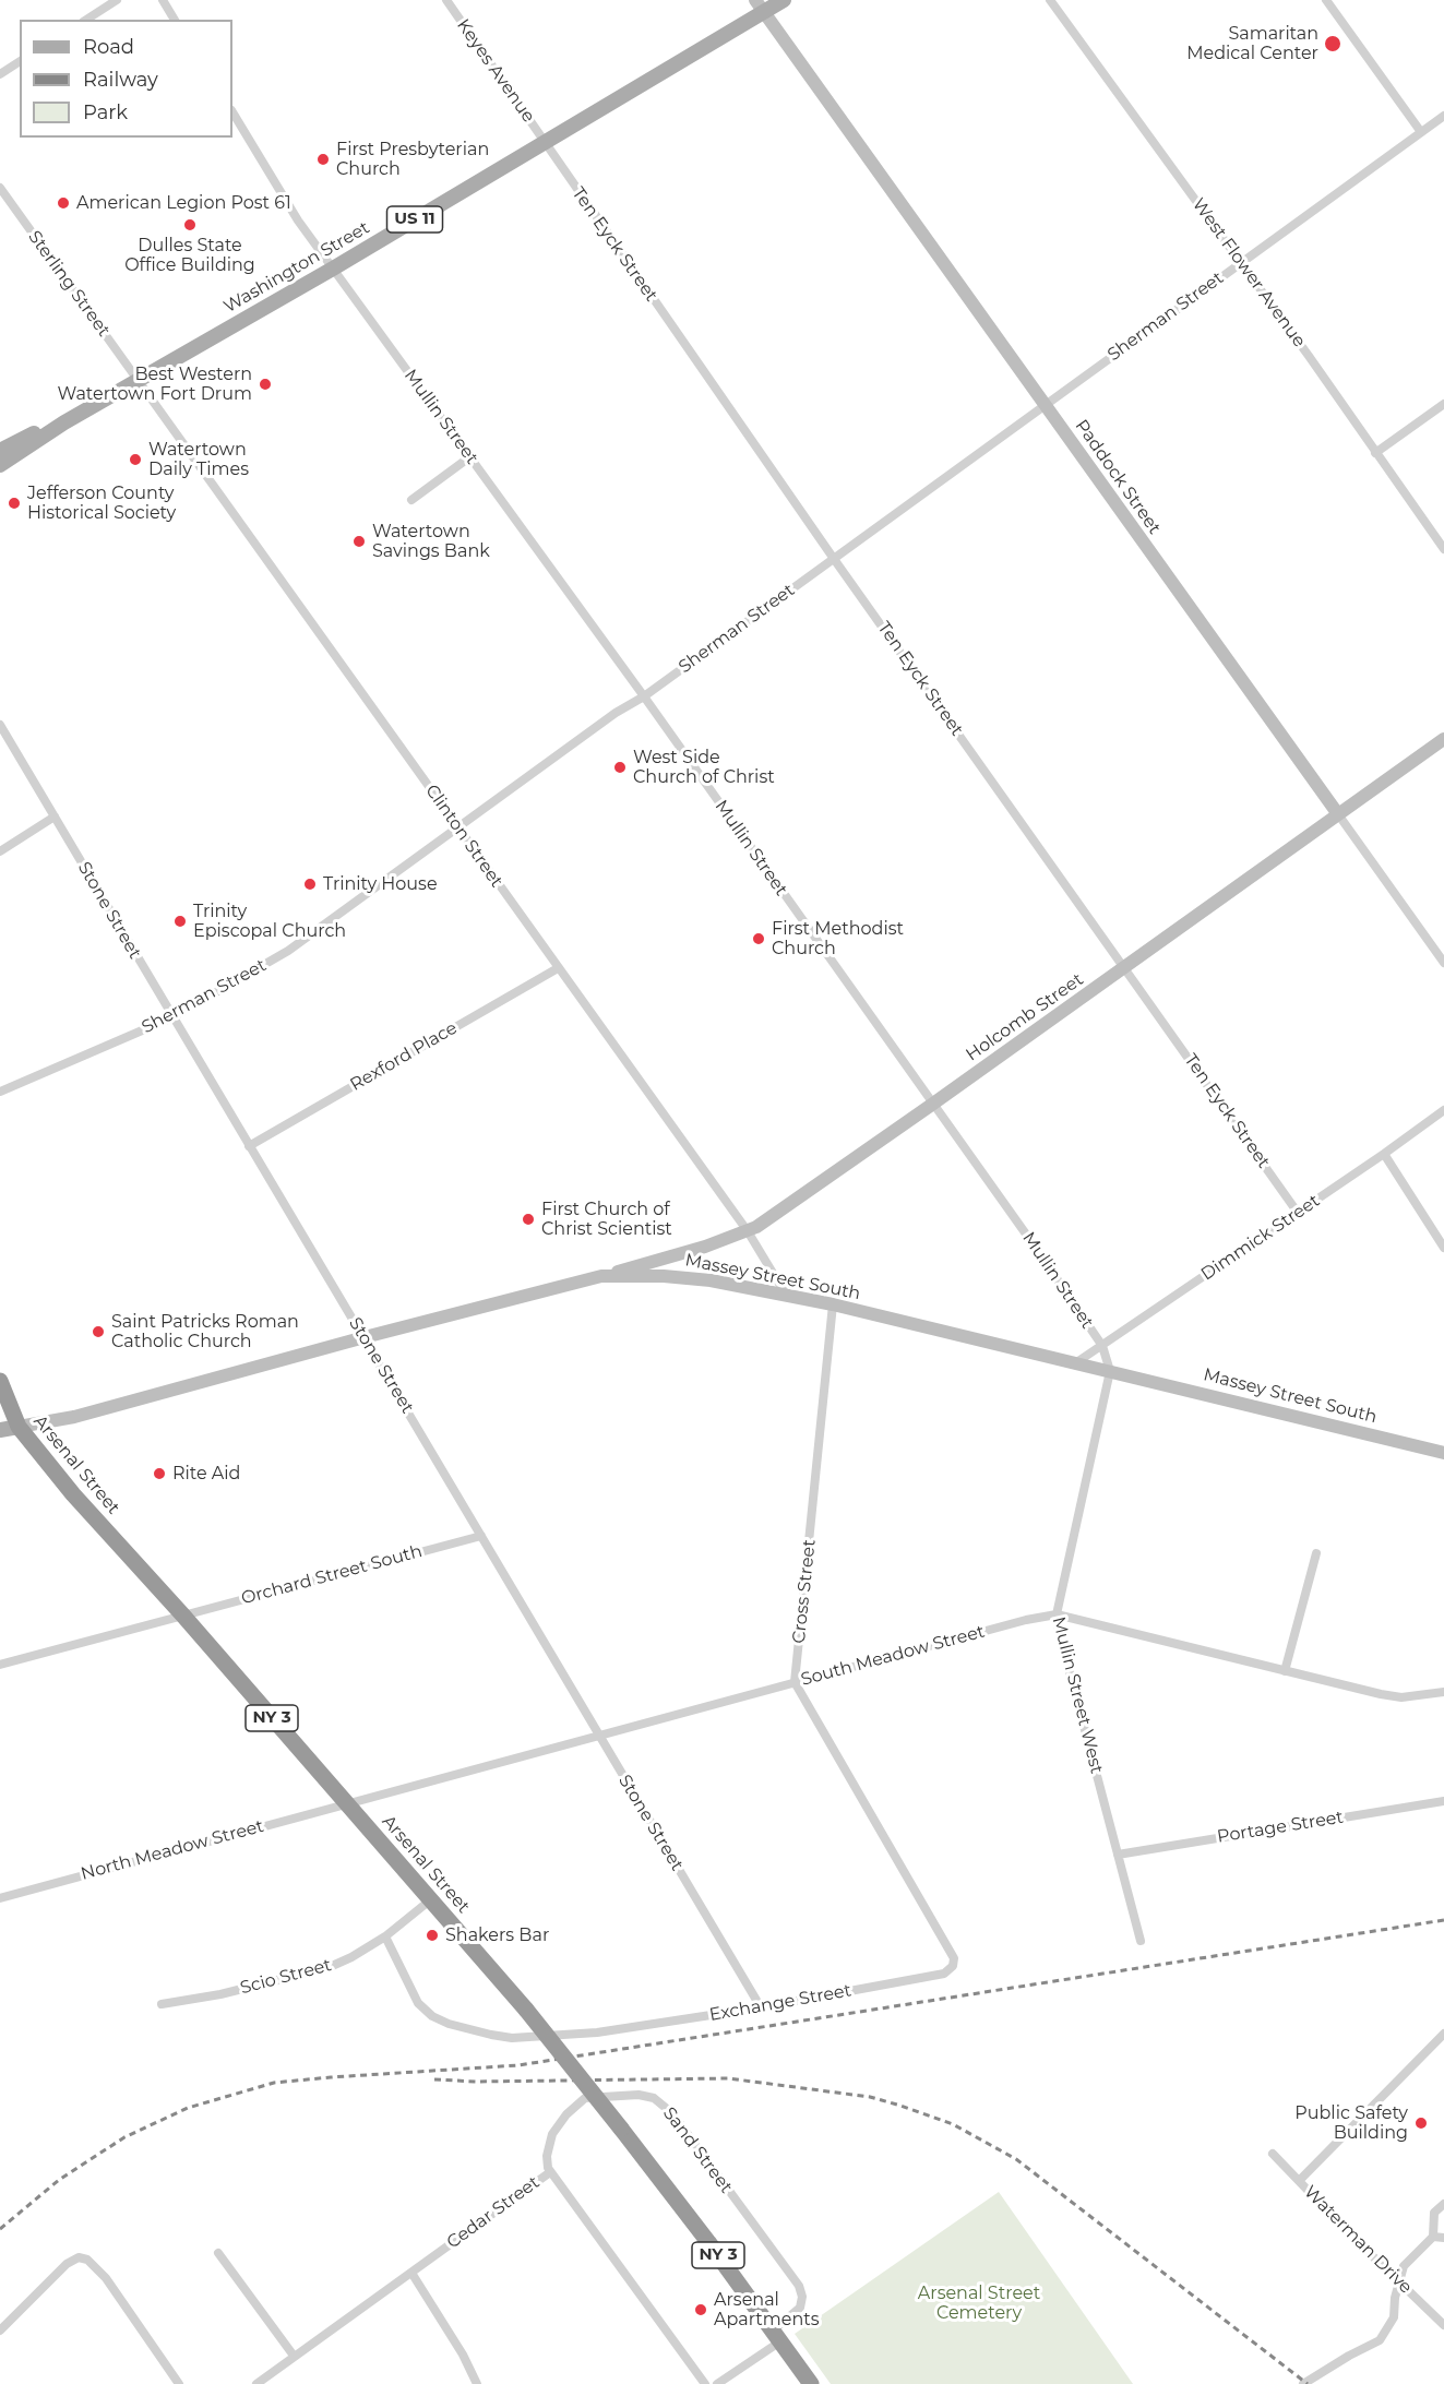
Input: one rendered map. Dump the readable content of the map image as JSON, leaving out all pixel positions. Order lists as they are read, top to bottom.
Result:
{
  "streets": {
    "highway": ["Arsenal Street", "NY 3"],
    "main road": [
      "US 11",
      "Washington Street",
      "Paddock Street",
      "Holcomb Street",
      "Massey Street South"
    ],
    "street": [
      "Keyes Avenue",
      "Ten Eyck Street",
      "West Flower Avenue",
      "Sterling Street",
      "Sherman Street",
      "Mullin Street",
      "Clinton Street",
      "Stone Street",
      "Rexford Place",
      "Dimmick Street",
      "Orchard Street South",
      "Cross Street",
      "South Meadow Street",
      "Mullin Street West",
      "Portage Street",
      "North Meadow Street",
      "Scio Street",
      "Exchange Street",
      "Sand Street",
      "Cedar Street",
      "Waterman Drive"
    ]
  },
  "crossings": [
    ["Keyes Avenue", "Ten Eyck Street"],
    ["Keyes Avenue", "Washington Street"],
    ["Ten Eyck Street", "Washington Street"],
    ["Ten Eyck Street", "Sherman Street"],
    ["Ten Eyck Street", "Holcomb Street"],
    ["Ten Eyck Street", "Dimmick Street"],
    ["Washington Street", "Sterling Street"],
    ["Washington Street", "Mullin Street"],
    ["Washington Street", "Paddock Street"],
    ["Washington Street", "Clinton Street"],
    ["West Flower Avenue", "Sherman Street"],
    ["Sterling Street", "Clinton Street"],
    ["Sherman Street", "Mullin Street"],
    ["Sherman Street", "Paddock Street"],
    ["Sherman Street", "Clinton Street"],
    ["Sherman Street", "Stone Street"],
    ["Mullin Street", "Holcomb Street"],
    ["Mullin Street", "Dimmick Street"],
    ["Mullin Street", "Massey Street South"],
    ["Mullin Street", "Mullin Street West"],
    ["Paddock Street", "Holcomb Street"],
    ["Clinton Street", "Holcomb Street"],
    ["Clinton Street", "Rexford Place"],
    ["Clinton Street", "Massey Street South"],
    ["Stone Street", "Rexford Place"],
    ["Stone Street", "Massey Street South"],
    ["Stone Street", "Orchard Street South"],
    ["Stone Street", "South Meadow Street"],
    ["Stone Street", "Exchange Street"],
    ["Holcomb Street", "Massey Street South"],
    ["Dimmick Street", "Massey Street South"],
    ["Massey Street South", "Arsenal Street"],
    ["Massey Street South", "Cross Street"],
    ["Massey Street South", "Mullin Street West"],
    ["Arsenal Street", "Orchard Street South"],
    ["Arsenal Street", "South Meadow Street"],
    ["Arsenal Street", "North Meadow Street"],
    ["Arsenal Street", "Scio Street"],
    ["Arsenal Street", "Sand Street"],
    ["Cross Street", "South Meadow Street"],
    ["Cross Street", "Exchange Street"],
    ["South Meadow Street", "Mullin Street West"],
    ["South Meadow Street", "North Meadow Street"],
    ["South Meadow Street", "Exchange Street"],
    ["Mullin Street West", "Portage Street"],
    ["Scio Street", "Exchange Street"],
    ["Sand Street", "Cedar Street"]
  ],
  "parks": ["Arsenal Street Cemetery"],
  "places": [
    "Samaritan Medical Center",
    "First Presbyterian Church",
    "American Legion Post 61",
    "Dulles State Office Building",
    "Best Western Watertown Fort Drum",
    "Watertown Daily Times",
    "Jefferson County Historical Society",
    "Watertown Savings Bank",
    "West Side Church of Christ",
    "Trinity House",
    "Trinity Episcopal Church",
    "First Methodist Church",
    "First Church of Christ Scientist",
    "Saint Patricks Roman Catholic Church",
    "Rite Aid",
    "Shakers Bar",
    "Public Safety Building",
    "Arsenal Apartments"
  ],
  "legend": ["Road", "Railway", "Park"]
}
